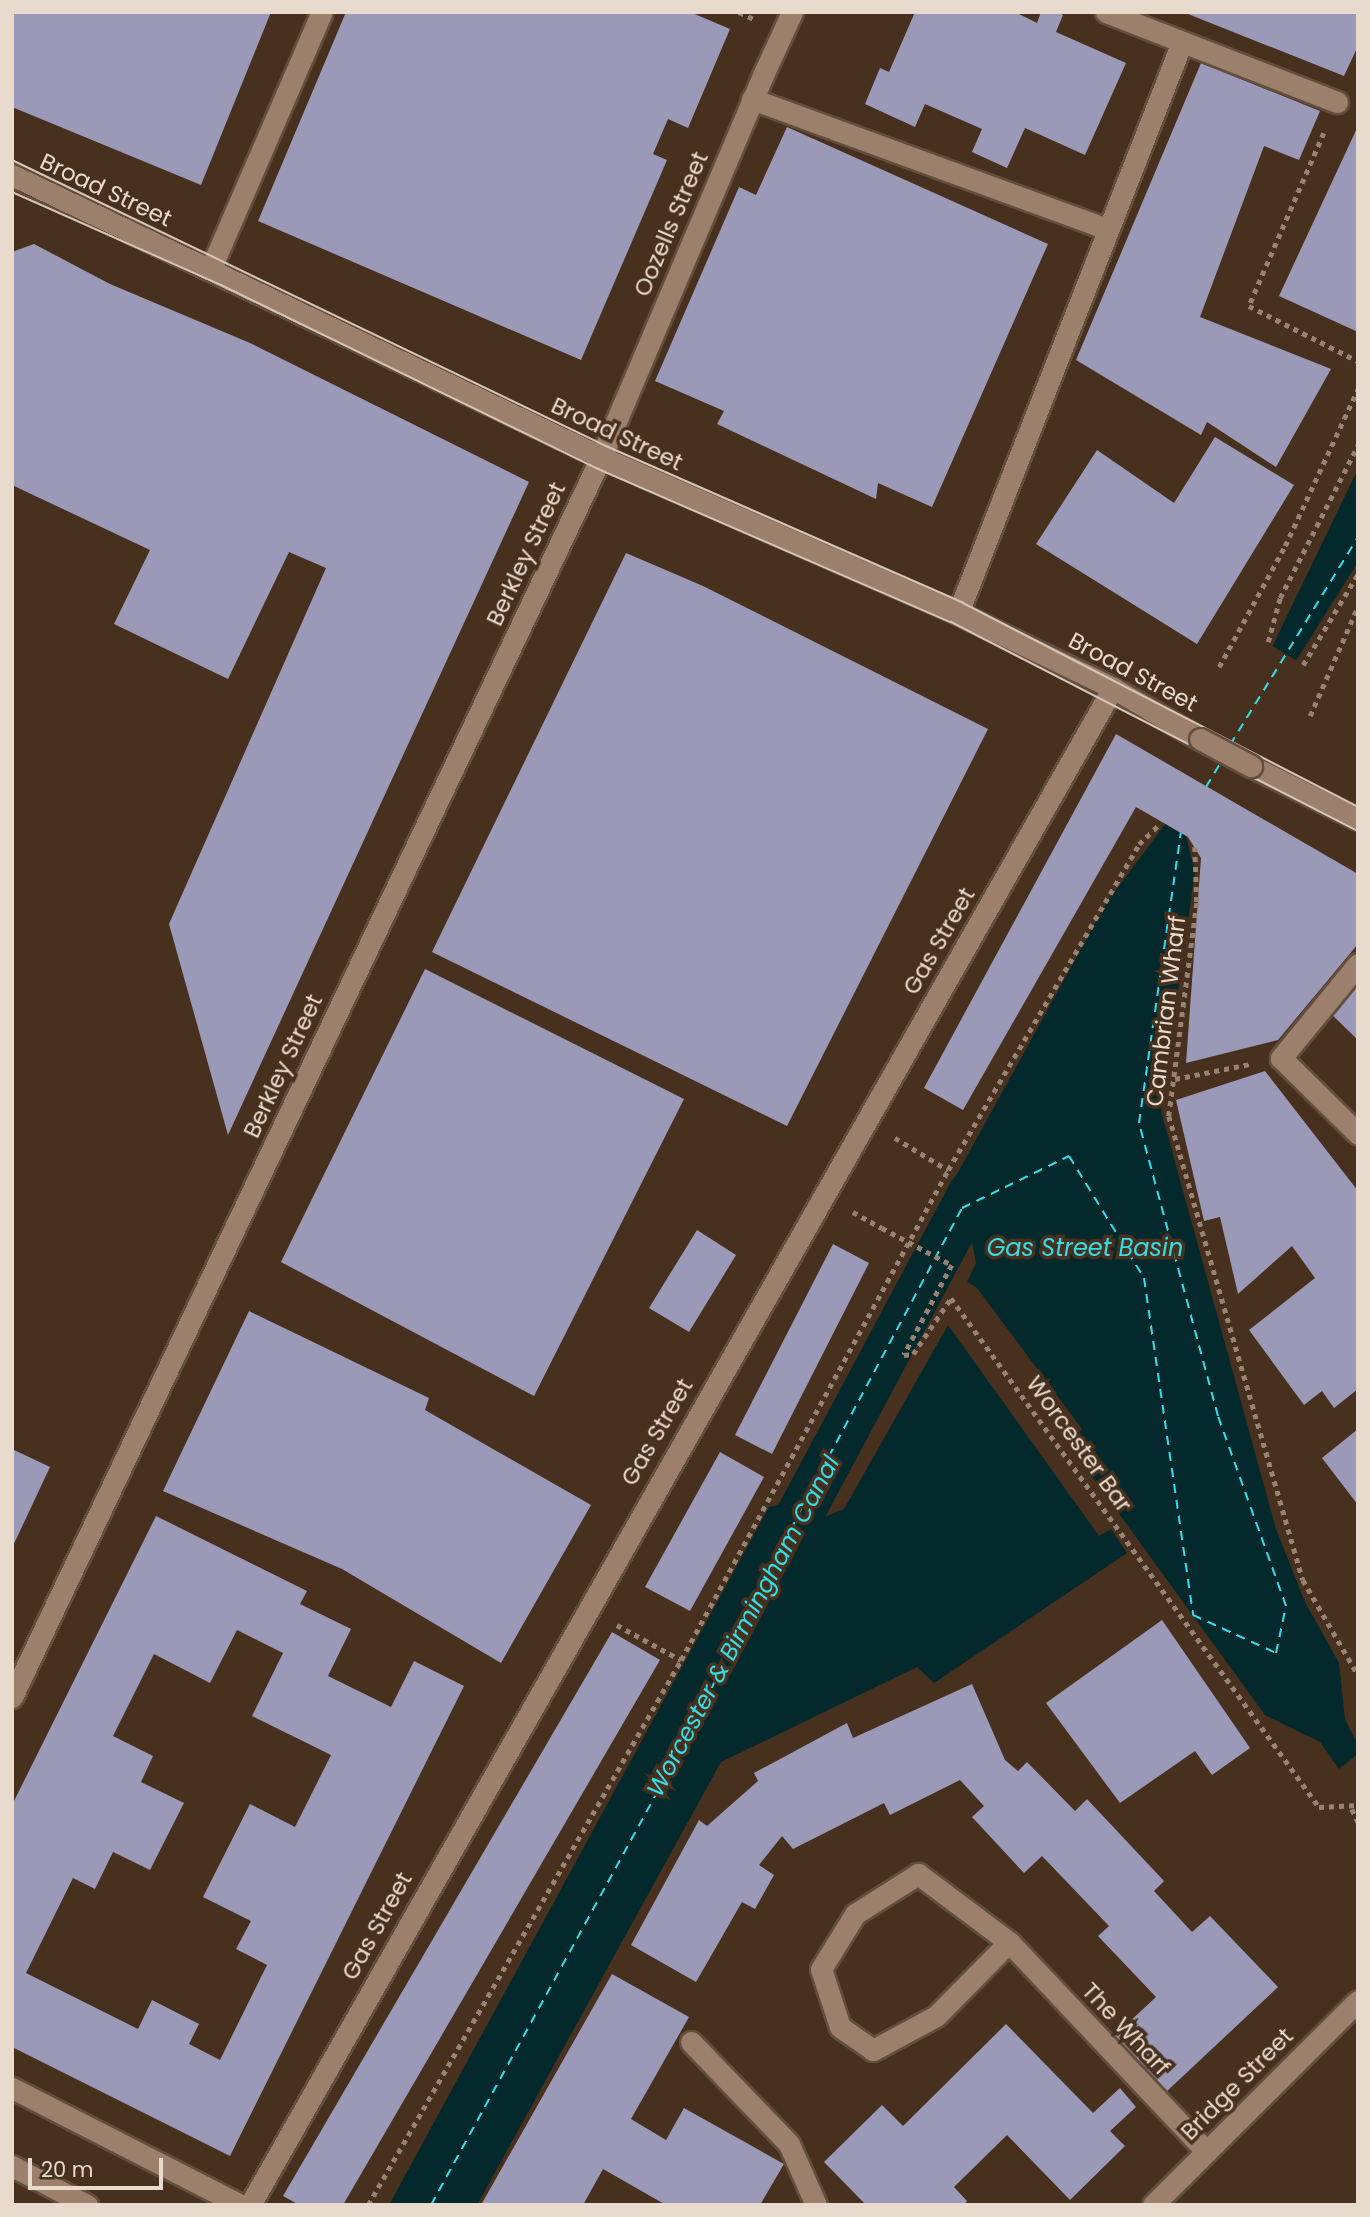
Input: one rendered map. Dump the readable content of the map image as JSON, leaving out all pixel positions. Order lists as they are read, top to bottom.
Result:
{
  "streets": {
    "street": [
      "Broad Street",
      "Oozells Street",
      "Berkley Street",
      "Gas Street",
      "The Wharf",
      "Bridge Street"
    ],
    "path": ["Cambrian Wharf", "Worcester Bar"]
  },
  "crossings": [
    ["Broad Street", "Oozells Street"],
    ["Broad Street", "Berkley Street"],
    ["Broad Street", "Gas Street"],
    ["Oozells Street", "Berkley Street"],
    ["The Wharf", "Bridge Street"]
  ],
  "water": ["Gas Street Basin", "Worcester & Birmingham Canal"],
  "scale_bar": "20 m"
}
